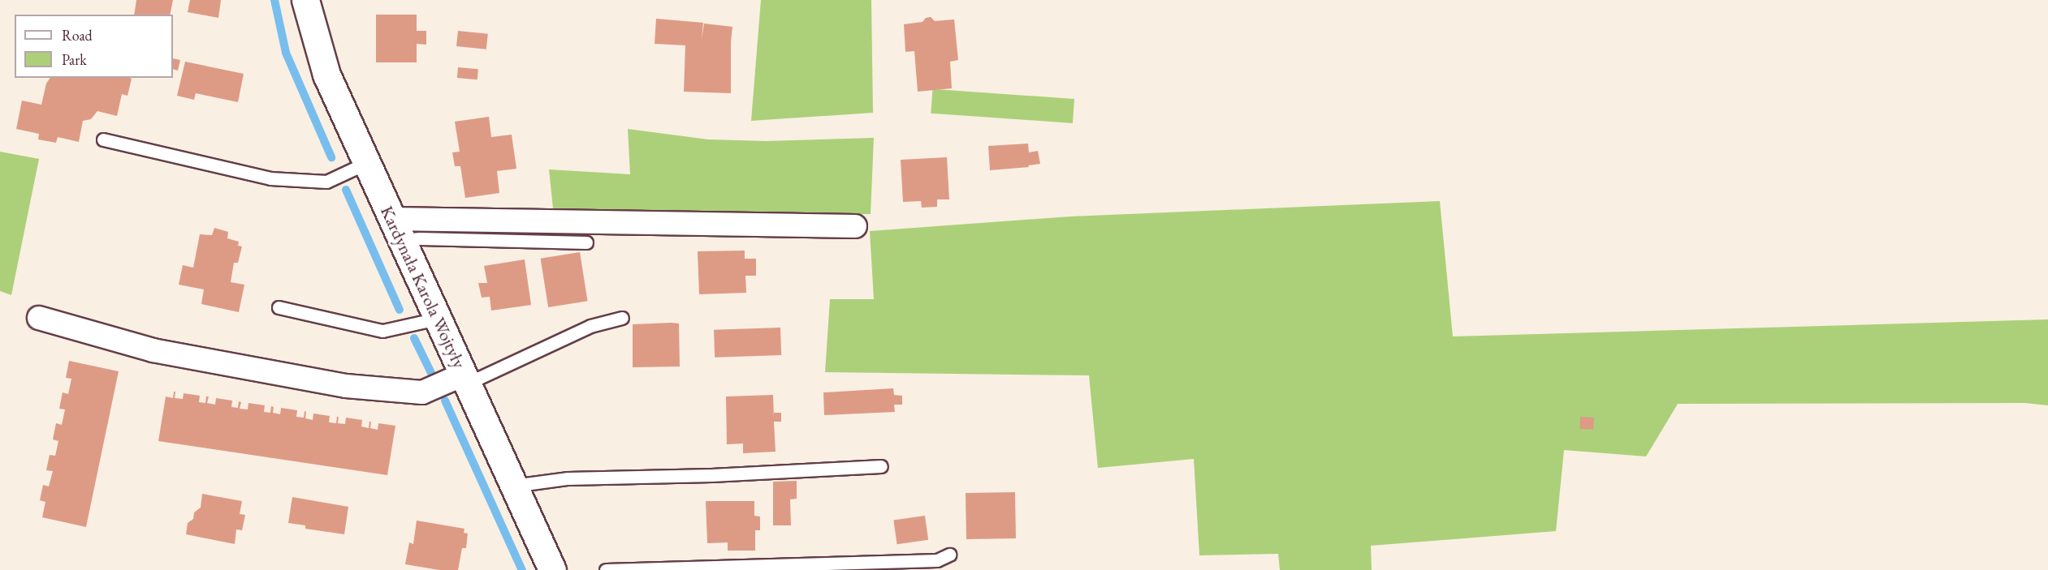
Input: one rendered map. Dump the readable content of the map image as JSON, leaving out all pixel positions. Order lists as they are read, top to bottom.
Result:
{
  "streets": {
    "street": ["Kardynała Karola Wojtyły"]
  },
  "legend": ["Road", "Park"]
}
